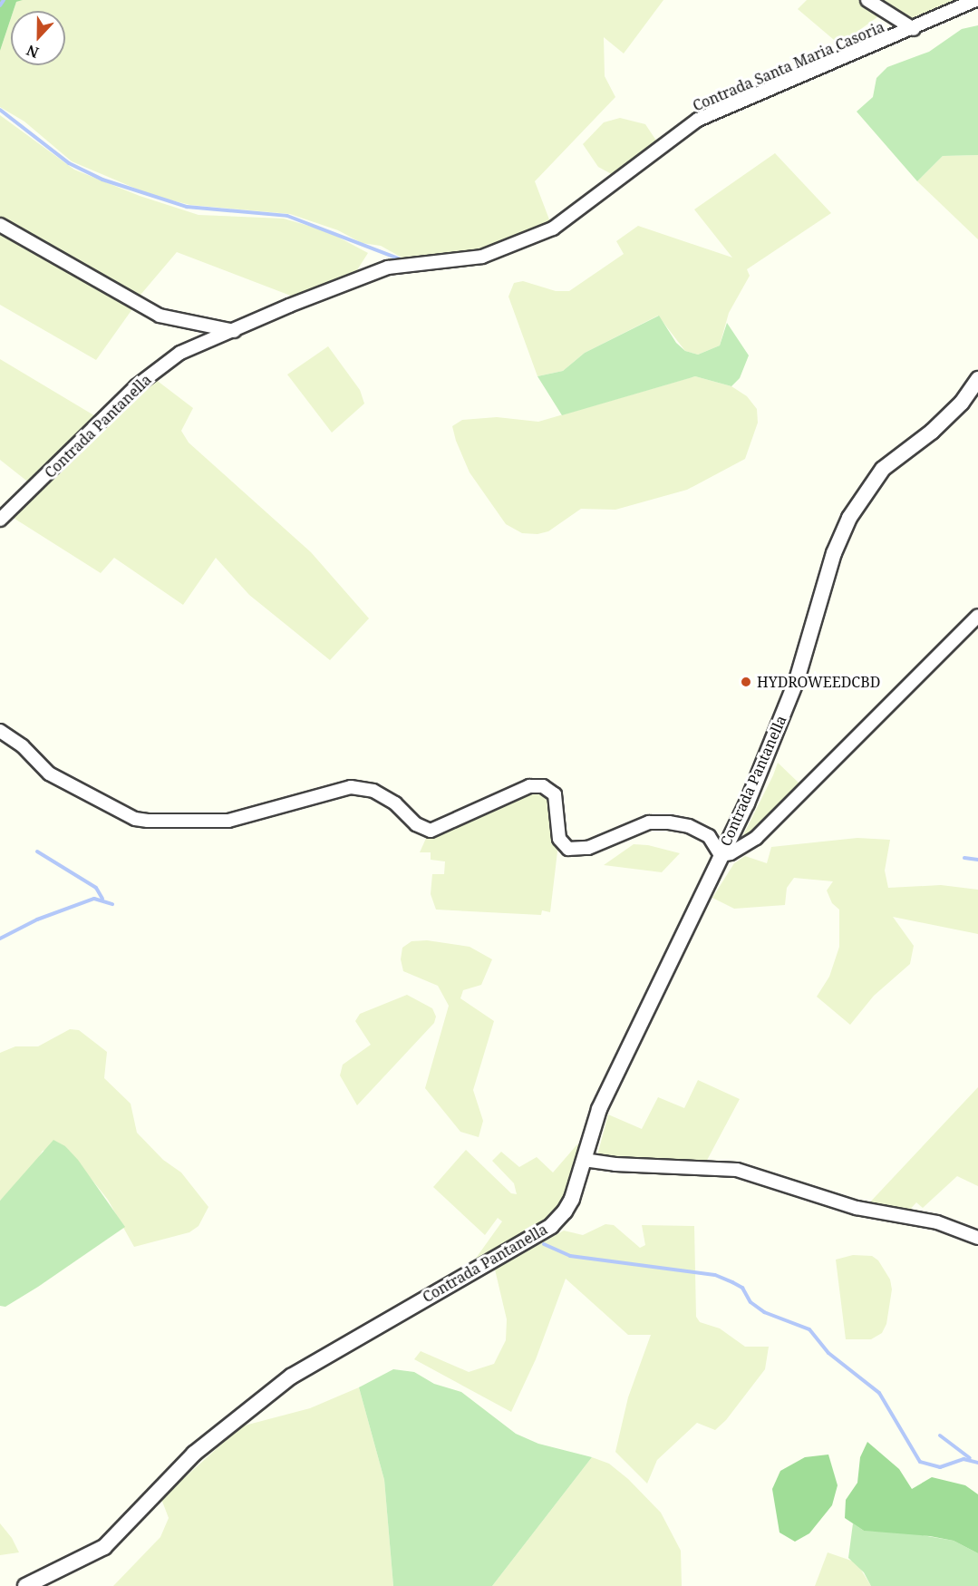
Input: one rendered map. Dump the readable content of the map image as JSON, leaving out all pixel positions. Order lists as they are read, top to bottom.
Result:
{
  "streets": {
    "street": ["Contrada Santa Maria Casoria", "Contrada Pantanella"]
  },
  "crossings": [
    ["Contrada Santa Maria Casoria", "Contrada Pantanella"]
  ],
  "places": ["HYDROWEEDCBD"],
  "north": "bottom"
}
